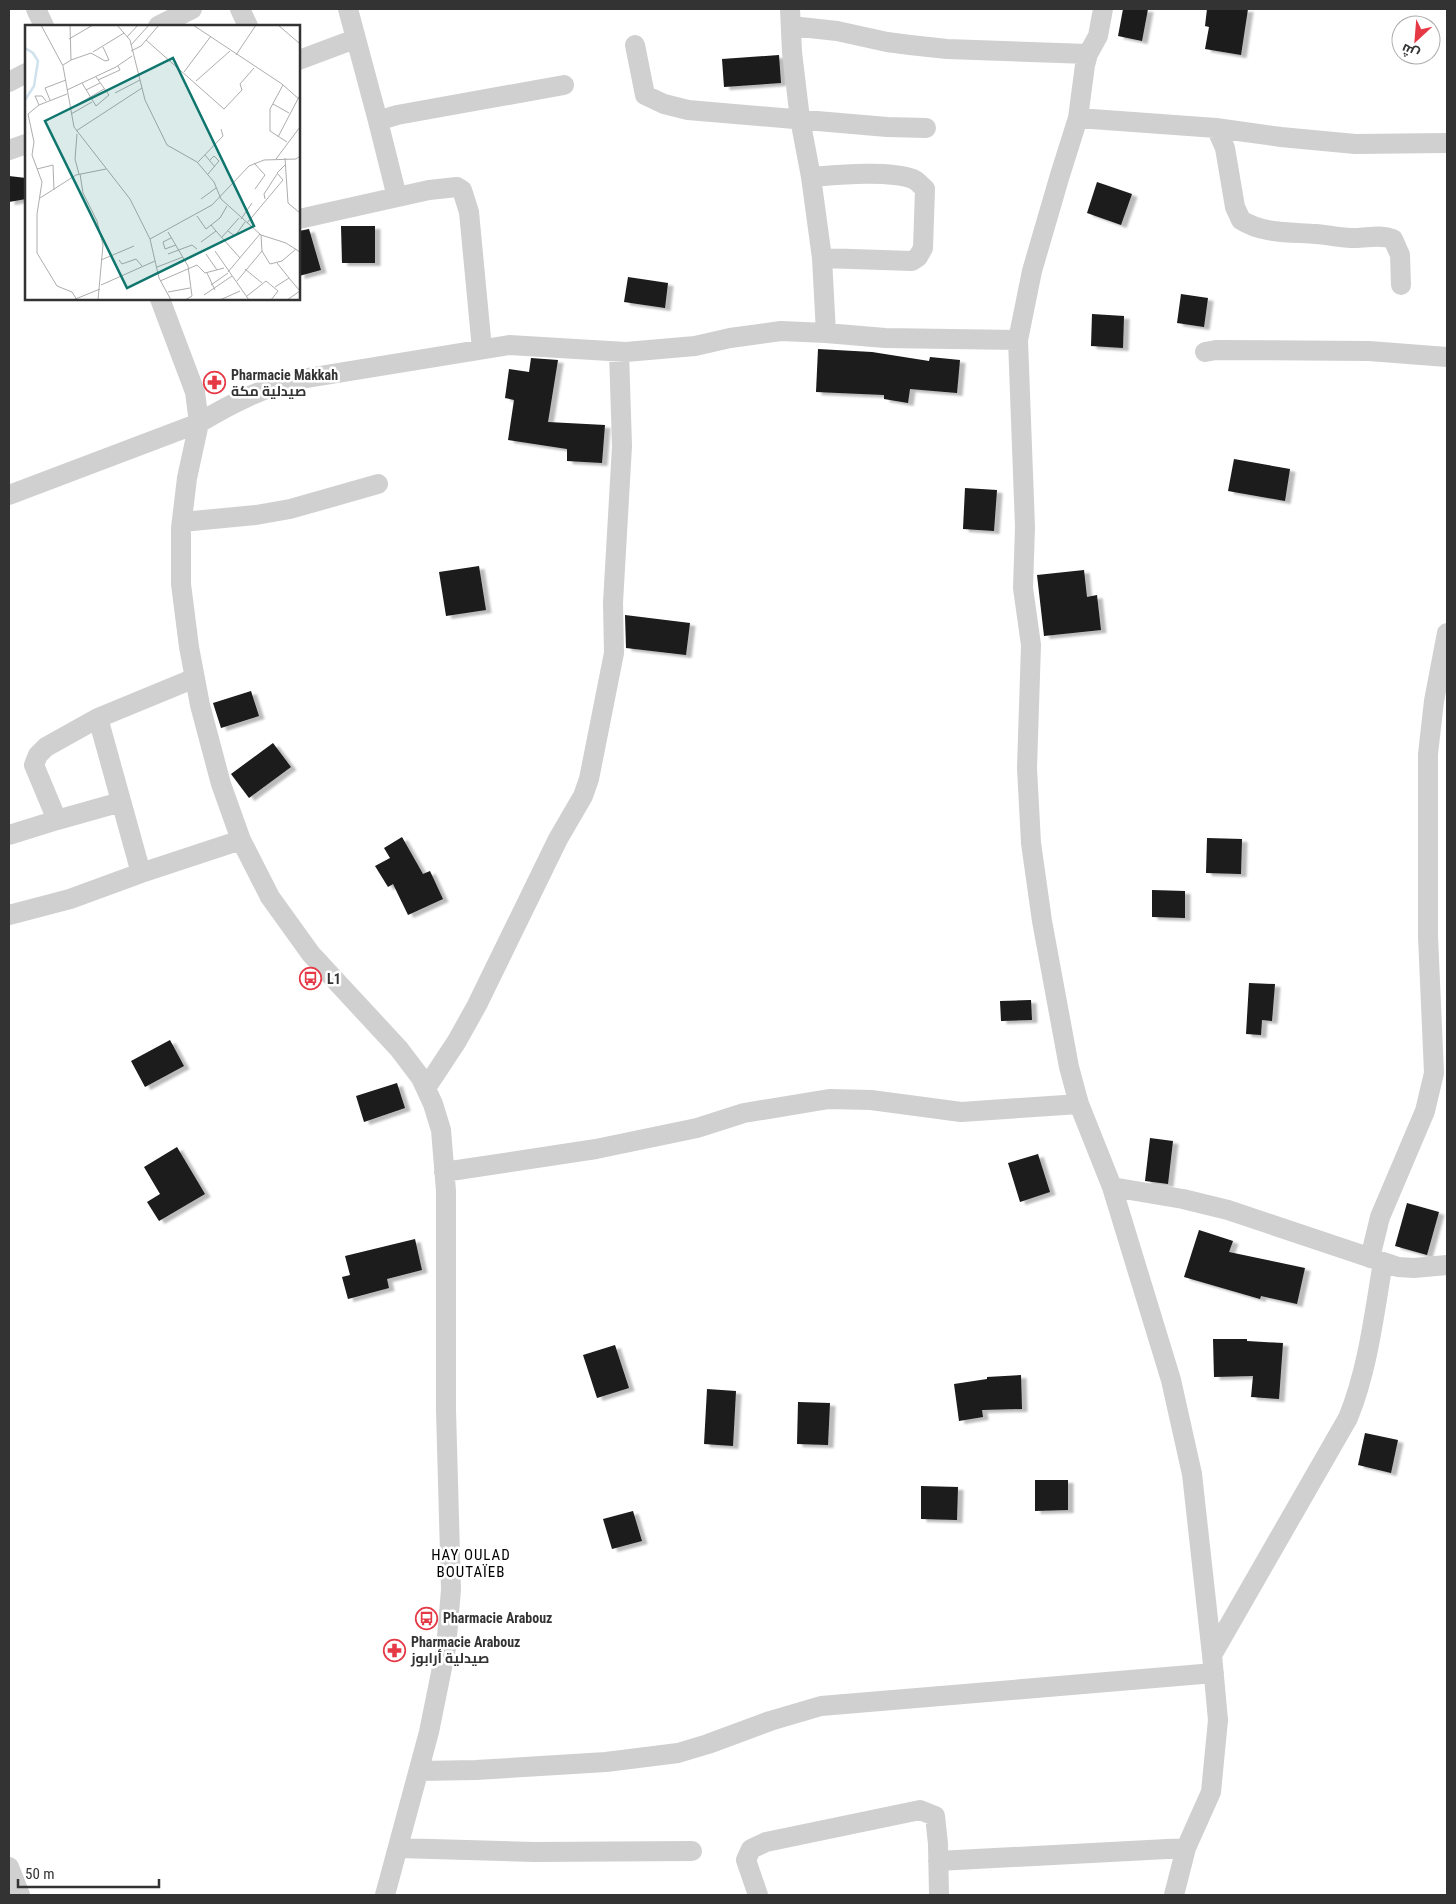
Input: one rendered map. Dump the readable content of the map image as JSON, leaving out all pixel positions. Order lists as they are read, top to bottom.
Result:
{
  "districts": ["HAY OULAD BOUTAÏEB"],
  "places": {
    "pharmacy": ["Pharmacie Makkah صيدلية مكة", "Pharmacie Arabouz صيدلية أرابوز"],
    "bus stop": ["L1", "Pharmacie Arabouz"]
  },
  "scale_bar": "50 m",
  "north": "bottom left"
}
